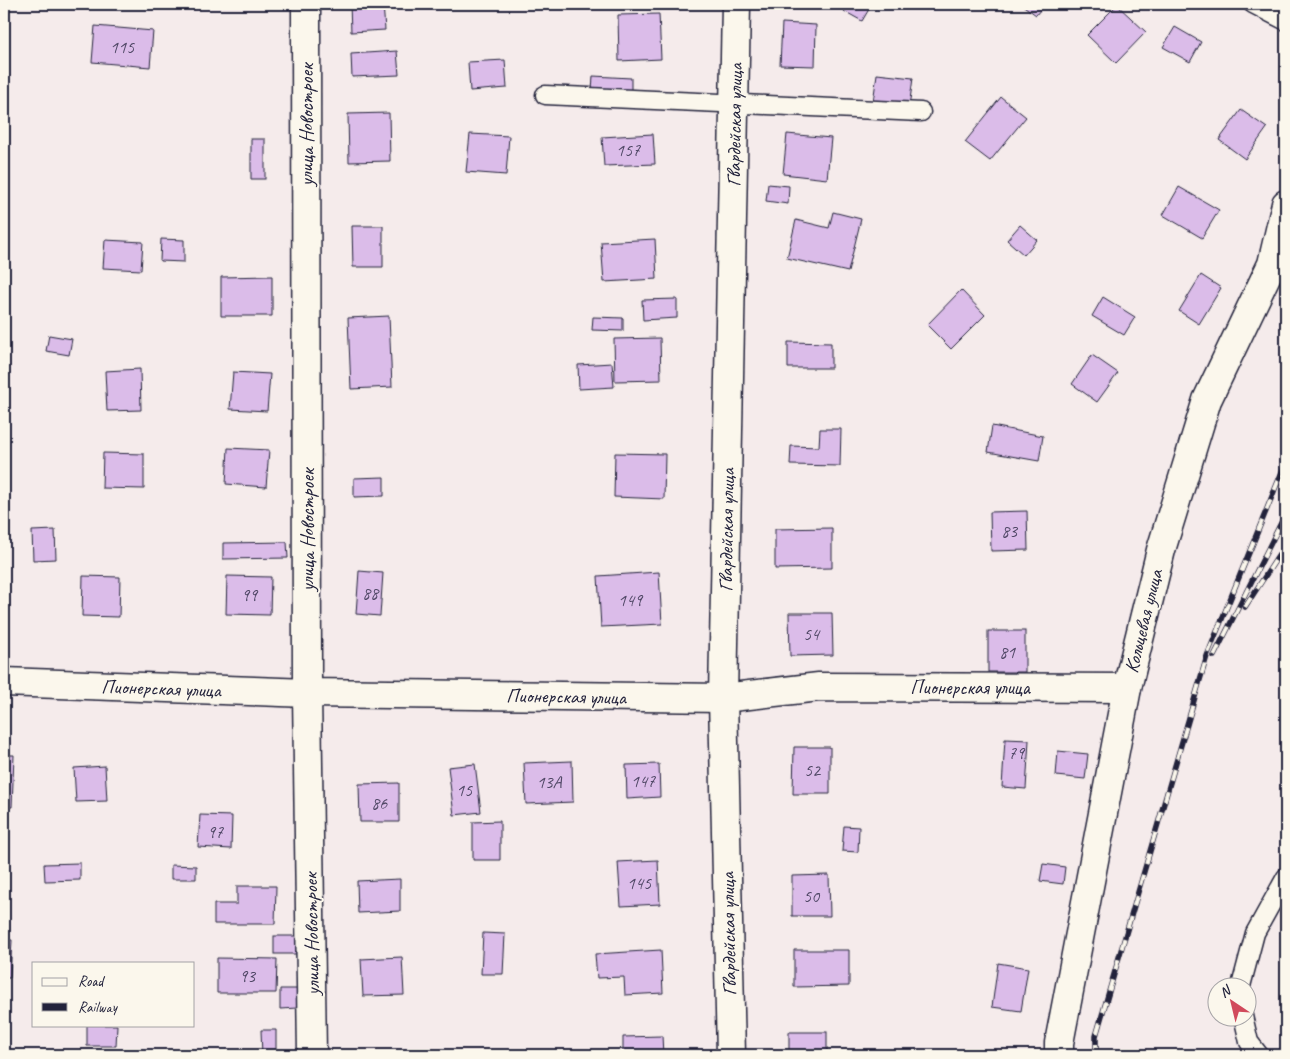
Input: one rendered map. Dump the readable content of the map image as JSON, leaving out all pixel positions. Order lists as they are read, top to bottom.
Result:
{
  "streets": {
    "street": [
      "улица Новостроек",
      "Гвардейская улица",
      "Кольцевая улица",
      "Пионерская улица"
    ]
  },
  "crossings": [
    ["улица Новостроек", "Пионерская улица"],
    ["Гвардейская улица", "Пионерская улица"],
    ["Кольцевая улица", "Пионерская улица"]
  ],
  "house_numbers": [
    "115",
    "157",
    "83",
    "88",
    "99",
    "149",
    "54",
    "81",
    "79",
    "52",
    "147",
    "13А",
    "15",
    "86",
    "97",
    "145",
    "50",
    "93"
  ],
  "legend": ["Road", "Railway"],
  "north": "top left"
}
